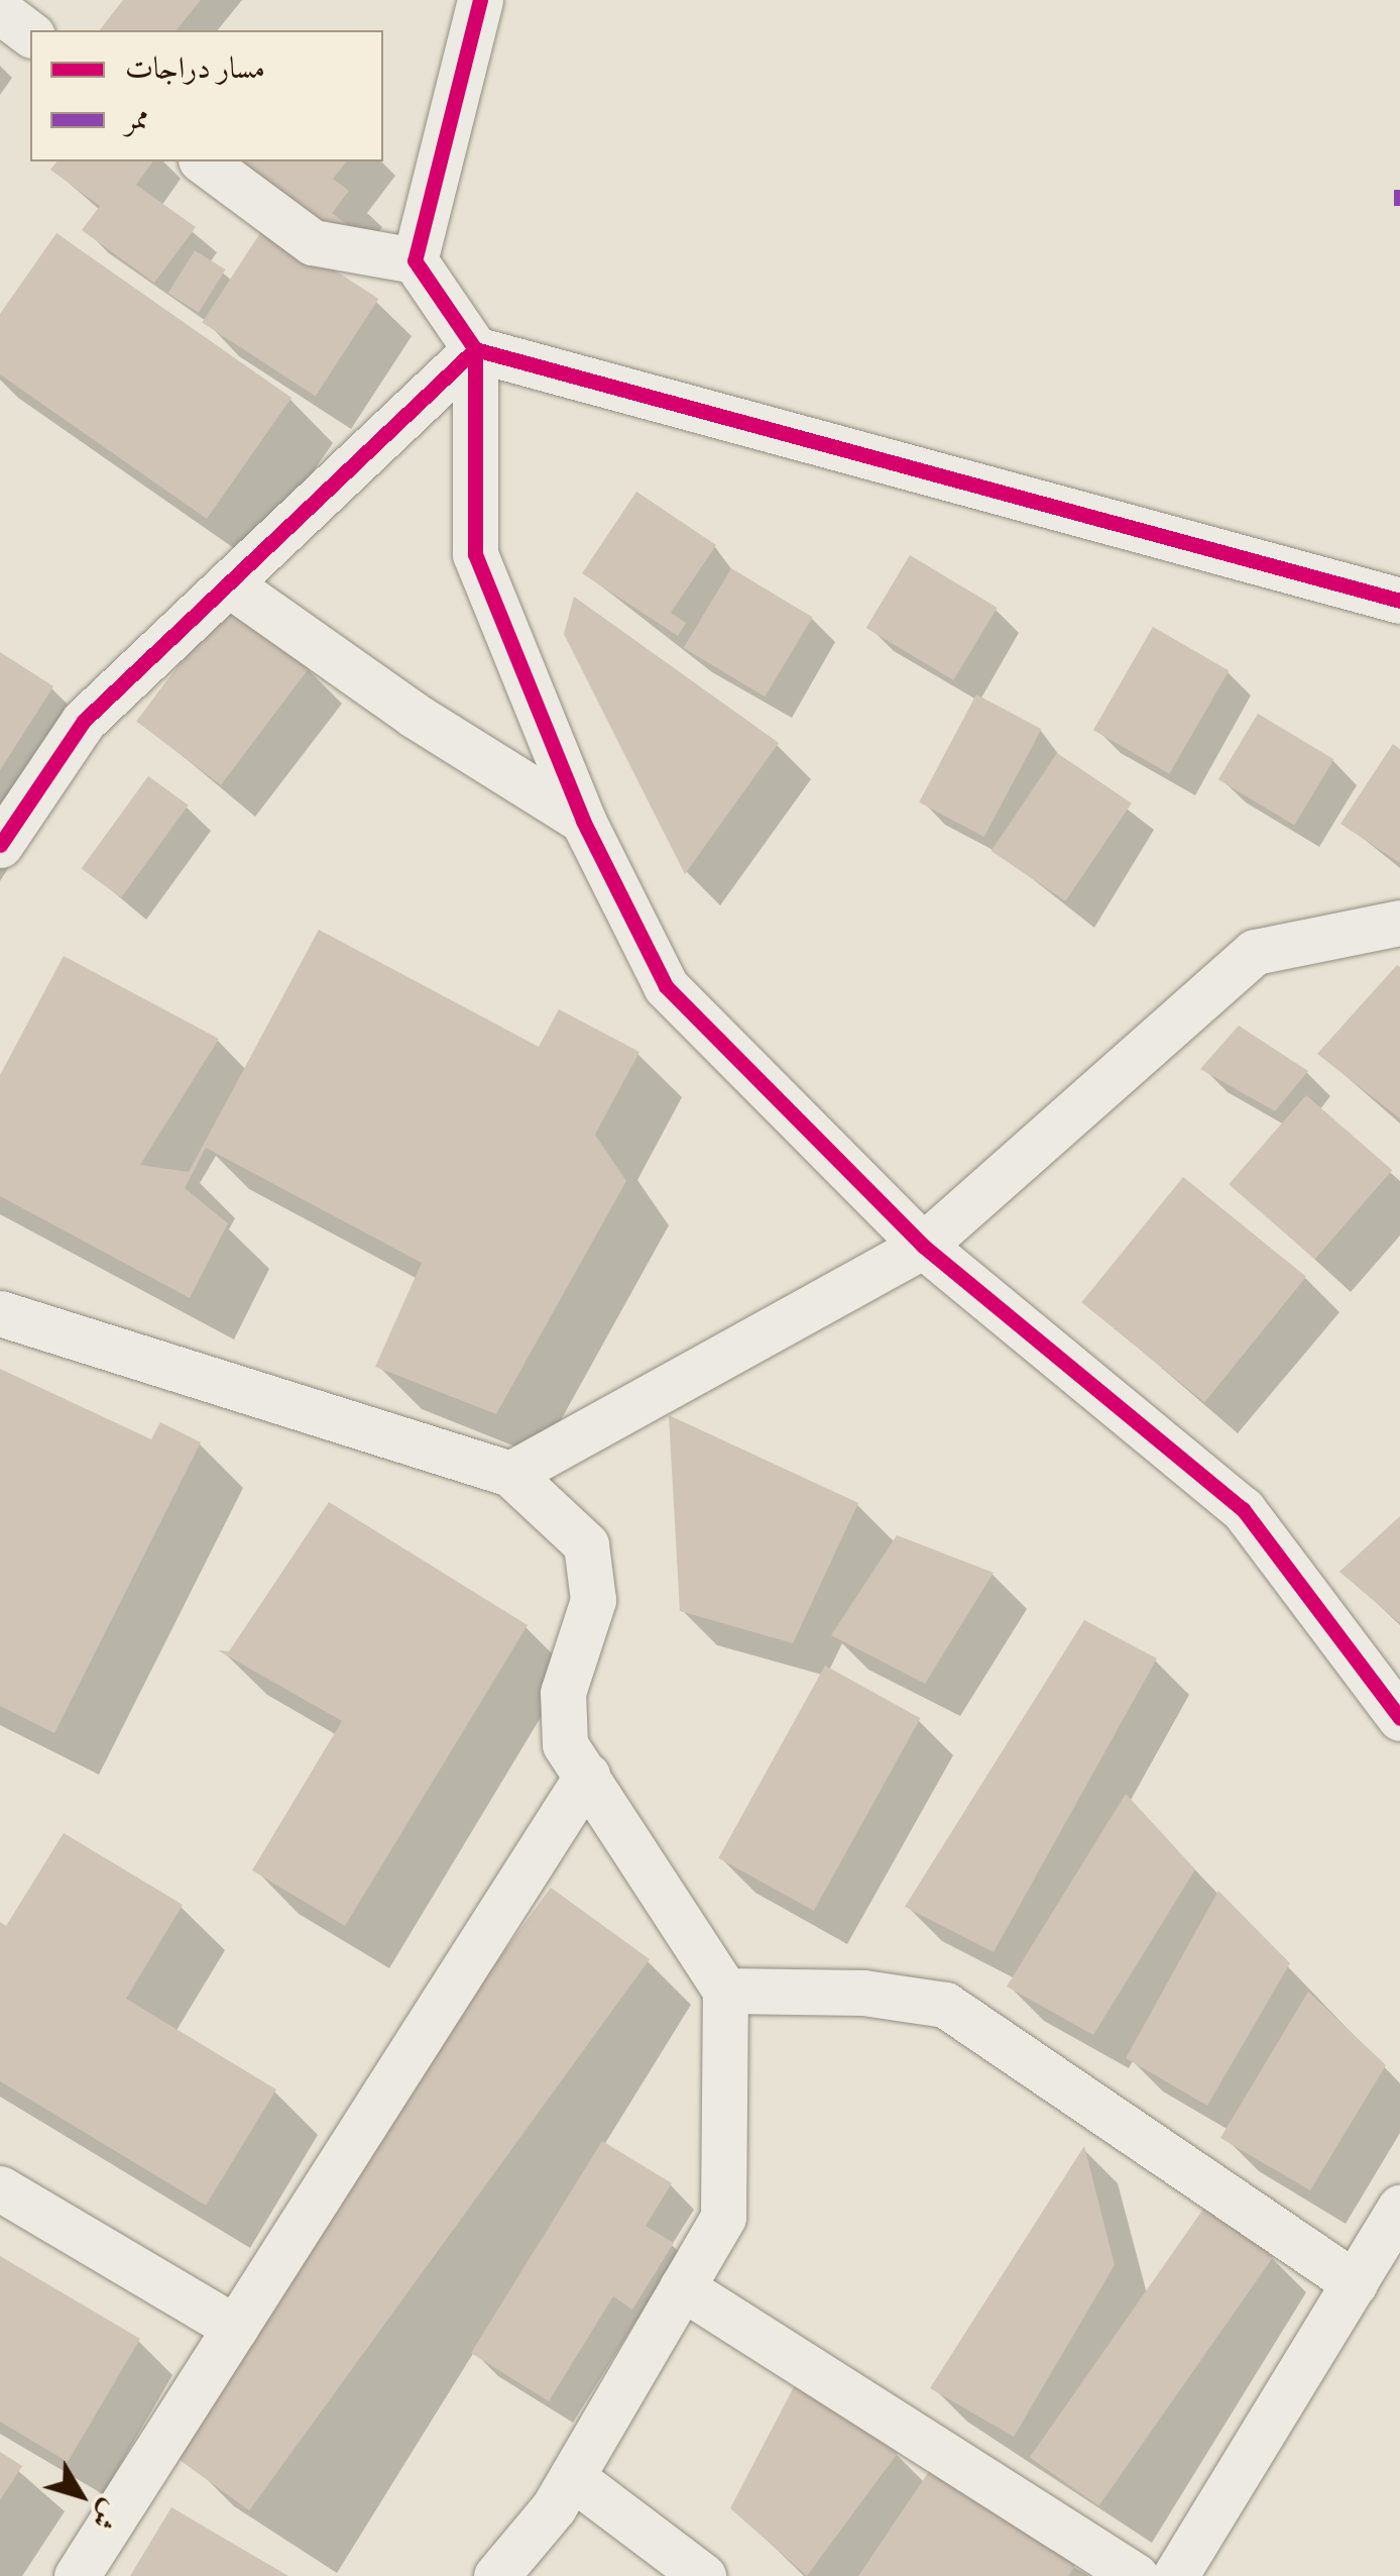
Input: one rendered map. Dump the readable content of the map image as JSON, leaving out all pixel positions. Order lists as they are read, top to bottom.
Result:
{
  "legend": ["مسار دراجات", "ممر"],
  "north": "bottom right"
}
